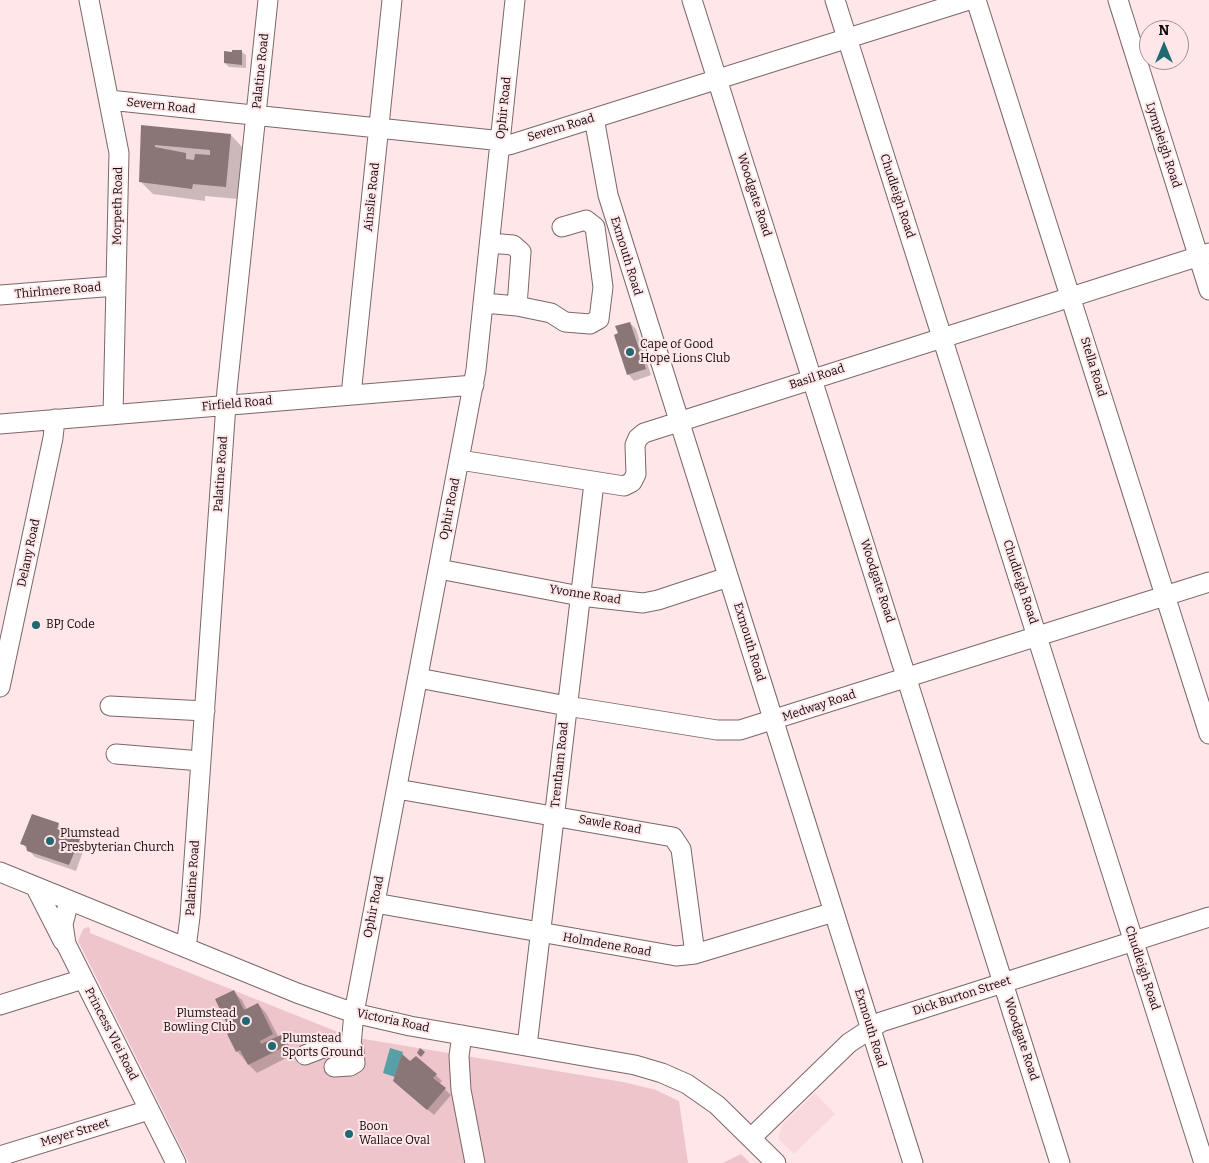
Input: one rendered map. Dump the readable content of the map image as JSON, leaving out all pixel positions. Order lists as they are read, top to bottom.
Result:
{
  "streets": {
    "street": [
      "Palatine Road",
      "Severn Road",
      "Ophir Road",
      "Lympleigh Road",
      "Woodgate Road",
      "Chudleigh Road",
      "Ainslie Road",
      "Morpeth Road",
      "Exmouth Road",
      "Thirlmere Road",
      "Stella Road",
      "Basil Road",
      "Firfield Road",
      "Delany Road",
      "Yvonne Road",
      "Medway Road",
      "Trentham Road",
      "Sawle Road",
      "Holmdene Road",
      "Dick Burton Street",
      "Victoria Road",
      "Princess Vlei Road",
      "Meyer Street"
    ]
  },
  "crossings": [
    ["Palatine Road", "Severn Road"],
    ["Palatine Road", "Firfield Road"],
    ["Palatine Road", "Victoria Road"],
    ["Severn Road", "Ophir Road"],
    ["Severn Road", "Woodgate Road"],
    ["Severn Road", "Chudleigh Road"],
    ["Severn Road", "Ainslie Road"],
    ["Severn Road", "Morpeth Road"],
    ["Severn Road", "Exmouth Road"],
    ["Ophir Road", "Basil Road"],
    ["Ophir Road", "Firfield Road"],
    ["Ophir Road", "Yvonne Road"],
    ["Ophir Road", "Medway Road"],
    ["Ophir Road", "Sawle Road"],
    ["Ophir Road", "Holmdene Road"],
    ["Ophir Road", "Victoria Road"],
    ["Lympleigh Road", "Basil Road"],
    ["Woodgate Road", "Basil Road"],
    ["Woodgate Road", "Medway Road"],
    ["Woodgate Road", "Dick Burton Street"],
    ["Chudleigh Road", "Basil Road"],
    ["Chudleigh Road", "Medway Road"],
    ["Chudleigh Road", "Dick Burton Street"],
    ["Ainslie Road", "Firfield Road"],
    ["Morpeth Road", "Thirlmere Road"],
    ["Morpeth Road", "Firfield Road"],
    ["Exmouth Road", "Basil Road"],
    ["Exmouth Road", "Yvonne Road"],
    ["Exmouth Road", "Medway Road"],
    ["Exmouth Road", "Holmdene Road"],
    ["Exmouth Road", "Dick Burton Street"],
    ["Stella Road", "Basil Road"],
    ["Stella Road", "Medway Road"],
    ["Basil Road", "Trentham Road"],
    ["Firfield Road", "Delany Road"],
    ["Yvonne Road", "Trentham Road"],
    ["Medway Road", "Trentham Road"],
    ["Trentham Road", "Sawle Road"],
    ["Trentham Road", "Holmdene Road"],
    ["Trentham Road", "Victoria Road"],
    ["Sawle Road", "Holmdene Road"],
    ["Dick Burton Street", "Victoria Road"],
    ["Victoria Road", "Princess Vlei Road"],
    ["Princess Vlei Road", "Meyer Street"]
  ],
  "places": [
    "Cape of Good Hope Lions Club",
    "BPJ Code",
    "Plumstead Presbyterian Church",
    "Plumstead Bowling Club",
    "Plumstead Sports Ground",
    "Boon Wallace Oval"
  ],
  "north": "top"
}
